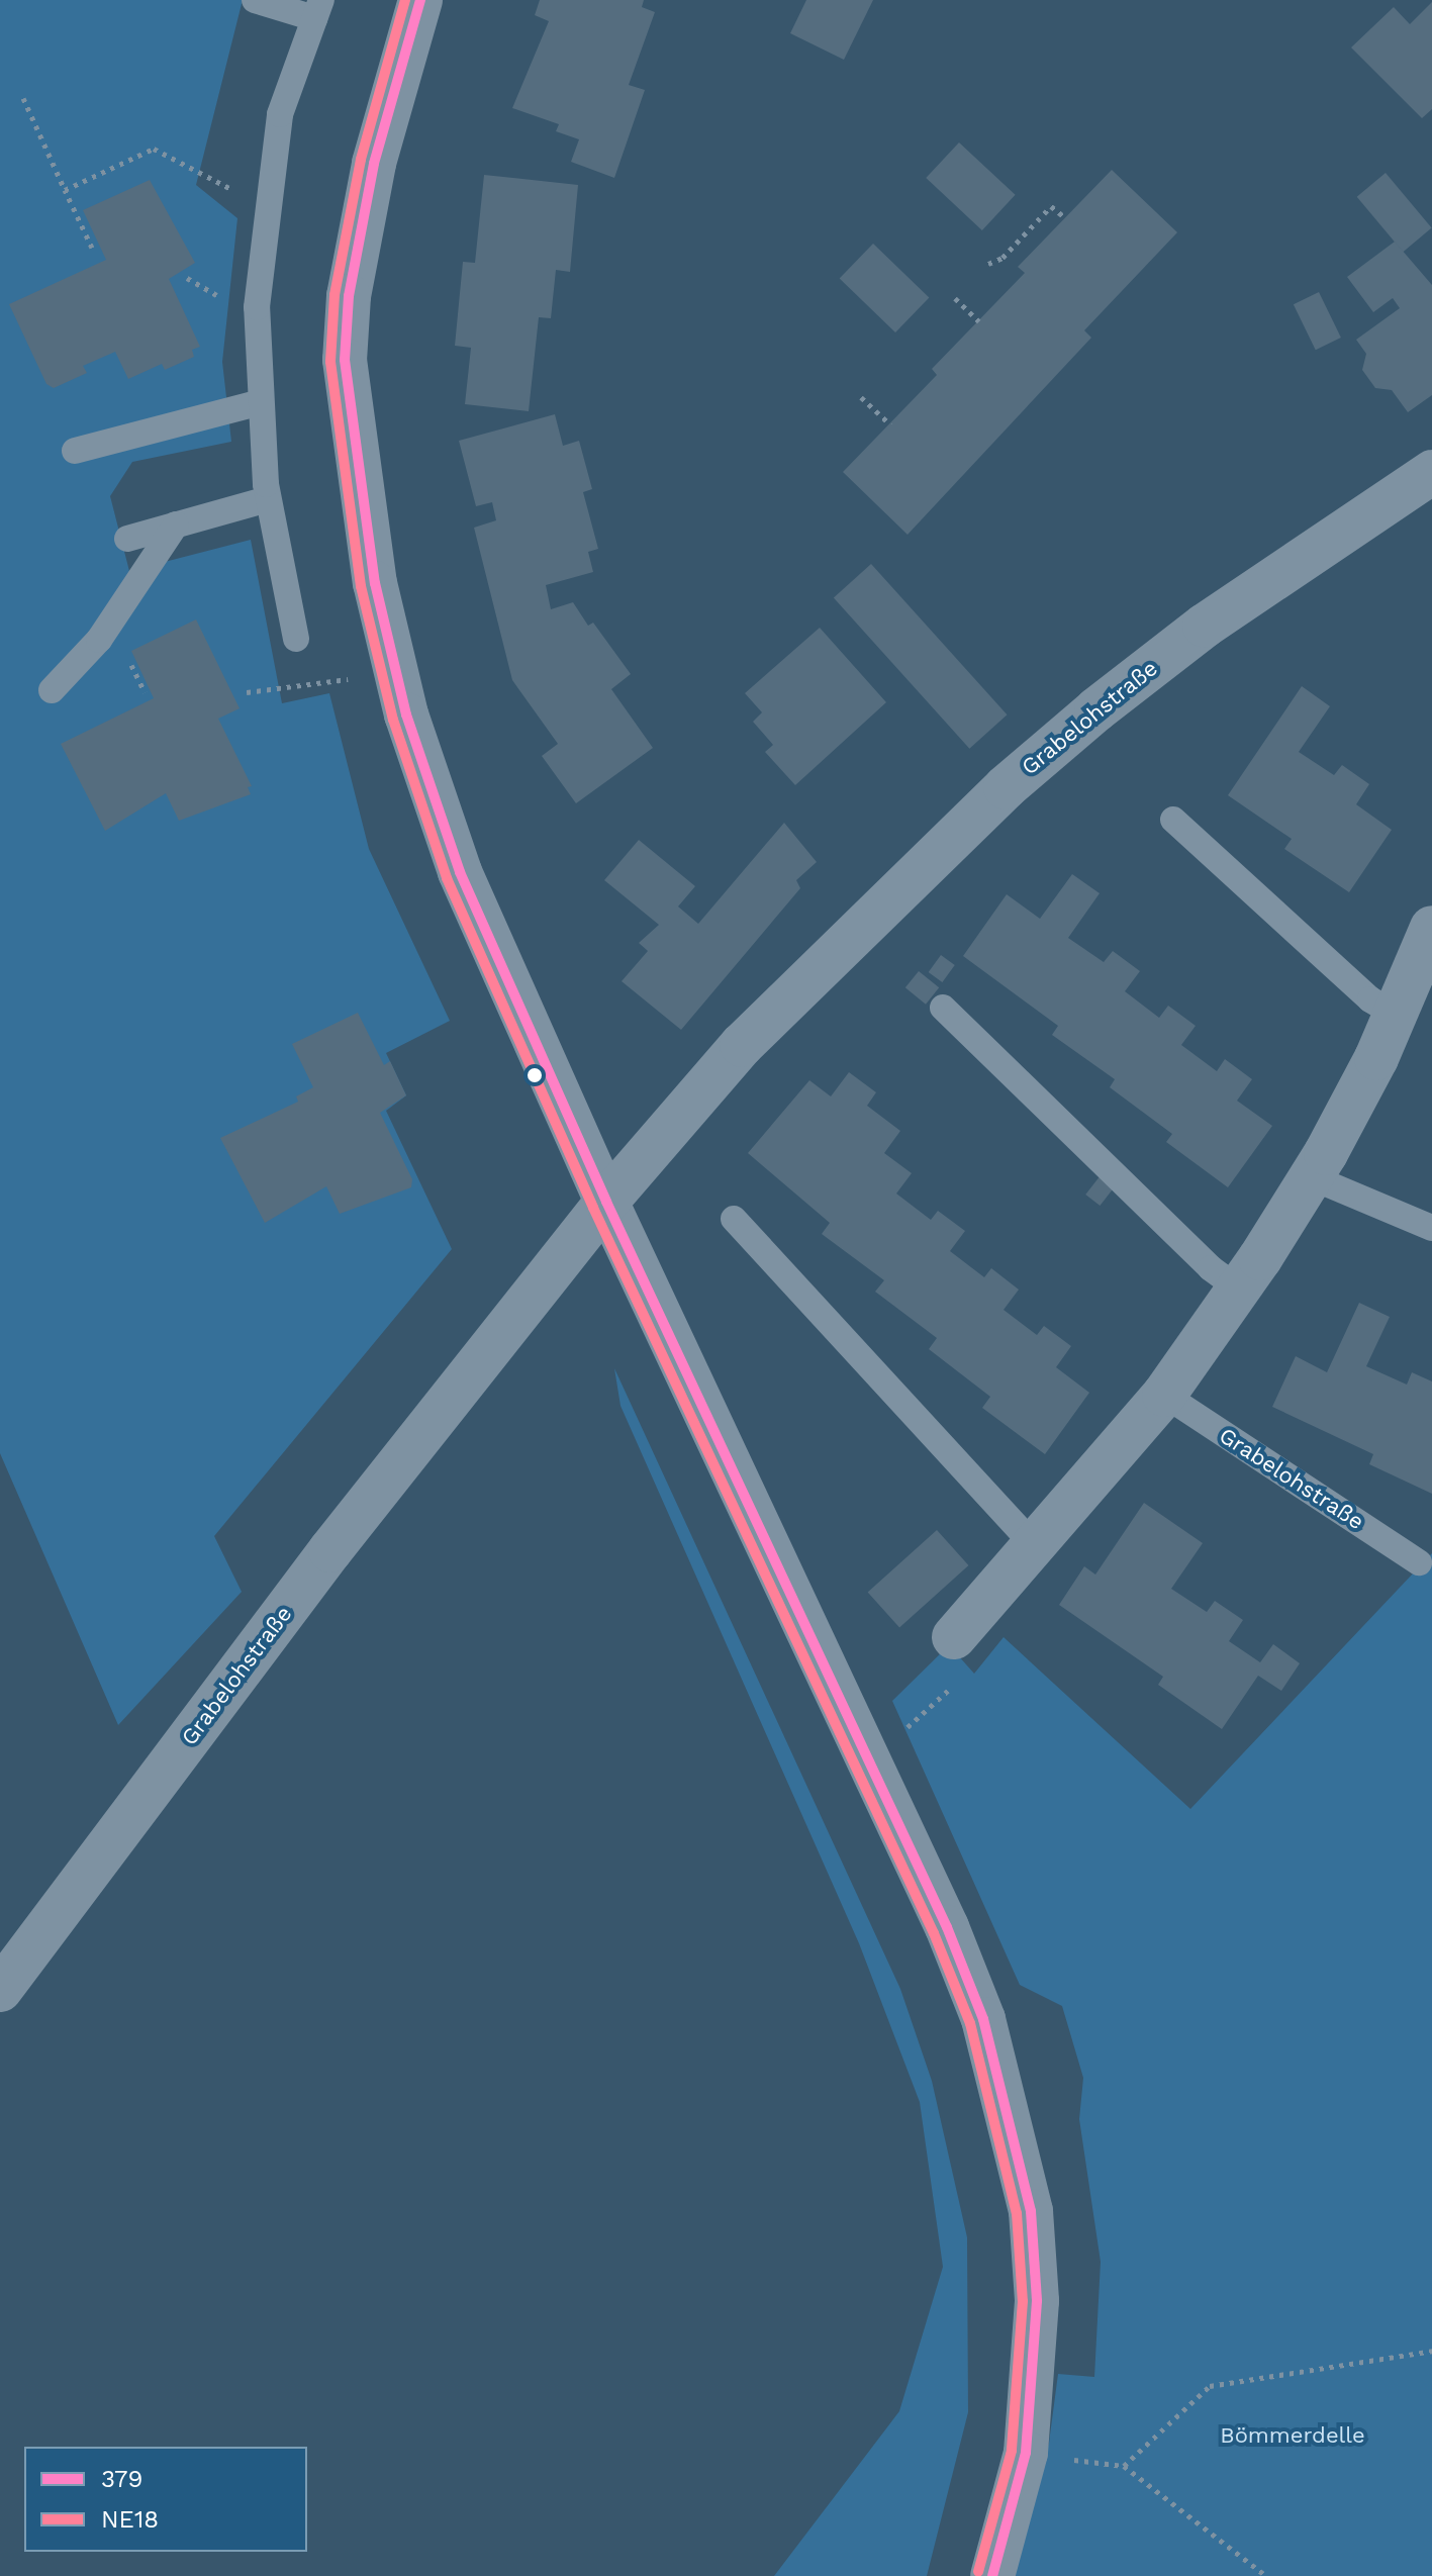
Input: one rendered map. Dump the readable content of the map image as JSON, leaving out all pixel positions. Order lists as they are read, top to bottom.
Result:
{
  "streets": {
    "street": ["Grabelohstraße"]
  },
  "parks": ["Bömmerdelle"],
  "lines": ["transit line 379", "transit line NE18"],
  "legend": ["379", "NE18"]
}
